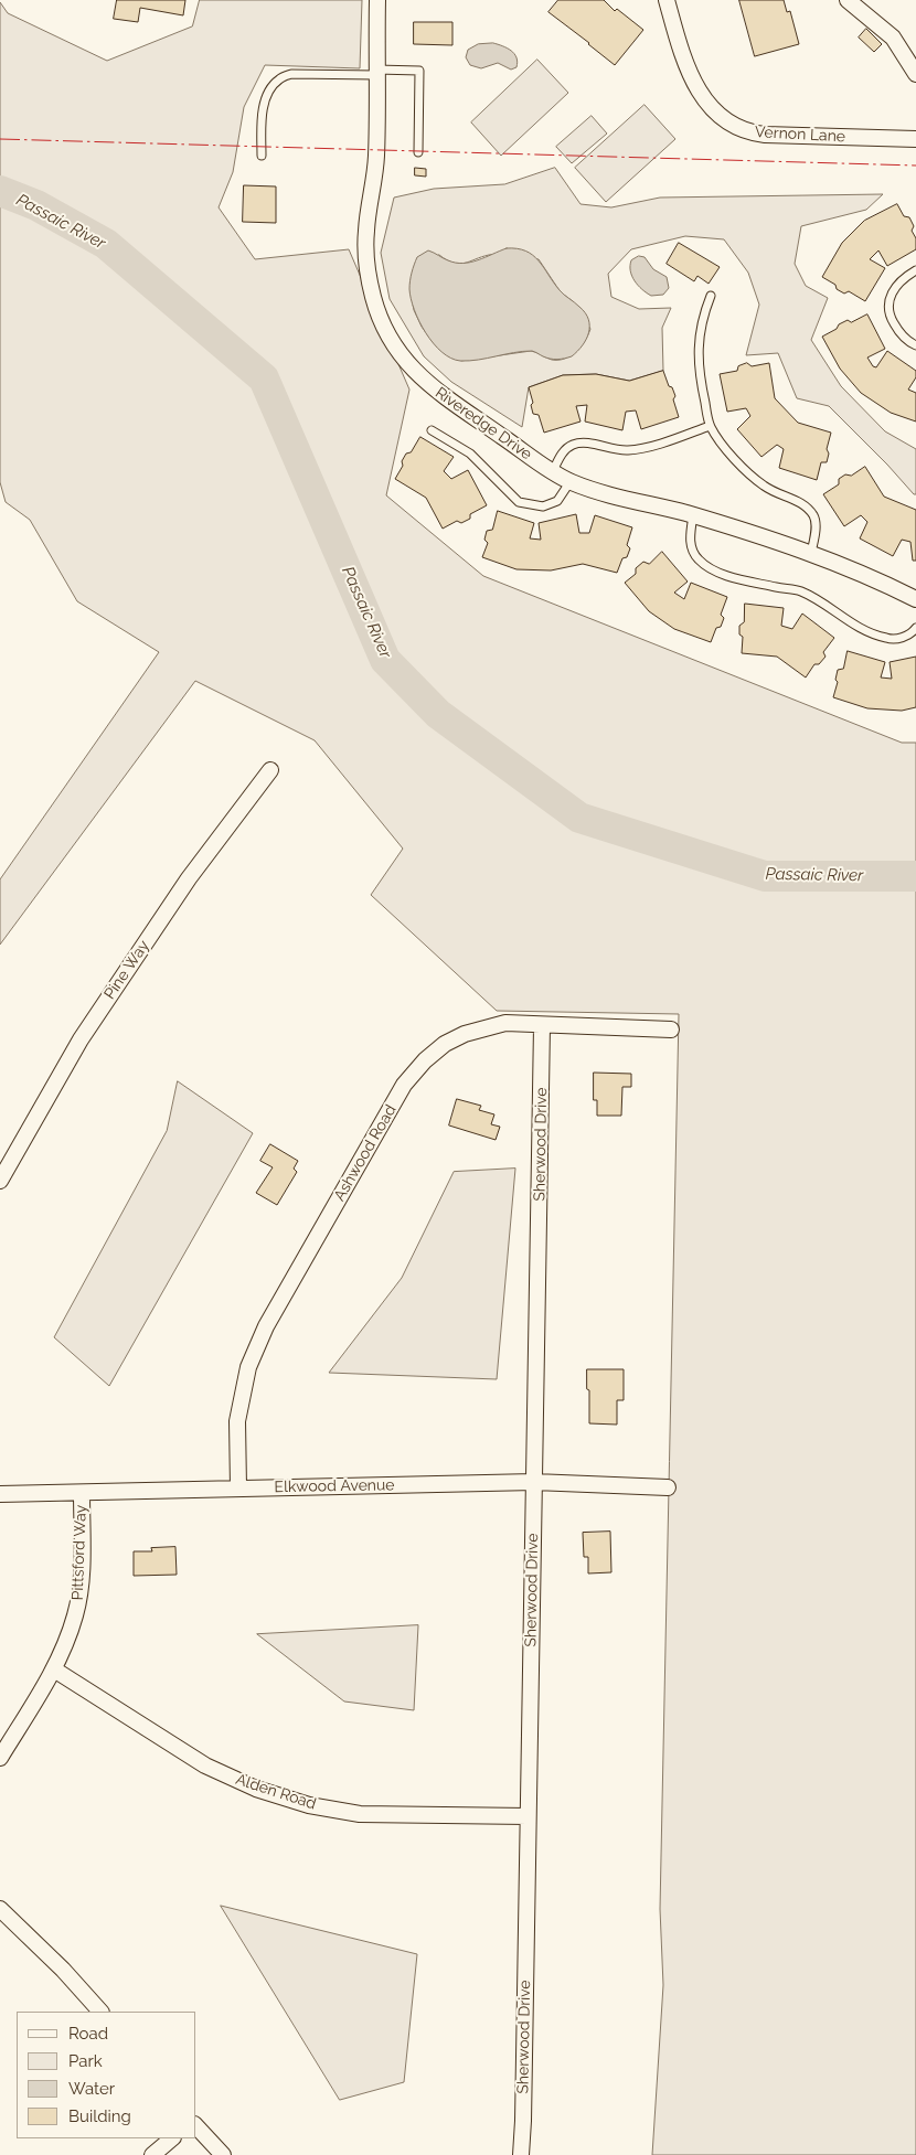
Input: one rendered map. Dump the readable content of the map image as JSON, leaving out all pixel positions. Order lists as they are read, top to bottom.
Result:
{
  "streets": {
    "street": [
      "Vernon Lane",
      "Riveredge Drive",
      "Pine Way",
      "Sherwood Drive",
      "Ashwood Road",
      "Elkwood Avenue",
      "Pittsford Way",
      "Alden Road"
    ]
  },
  "crossings": [
    ["Sherwood Drive", "Ashwood Road"],
    ["Sherwood Drive", "Elkwood Avenue"],
    ["Sherwood Drive", "Alden Road"],
    ["Ashwood Road", "Elkwood Avenue"],
    ["Elkwood Avenue", "Pittsford Way"],
    ["Pittsford Way", "Alden Road"]
  ],
  "water": ["Passaic River"],
  "legend": [
    "Road",
    "Park",
    "Water",
    "Building"
  ]
}
